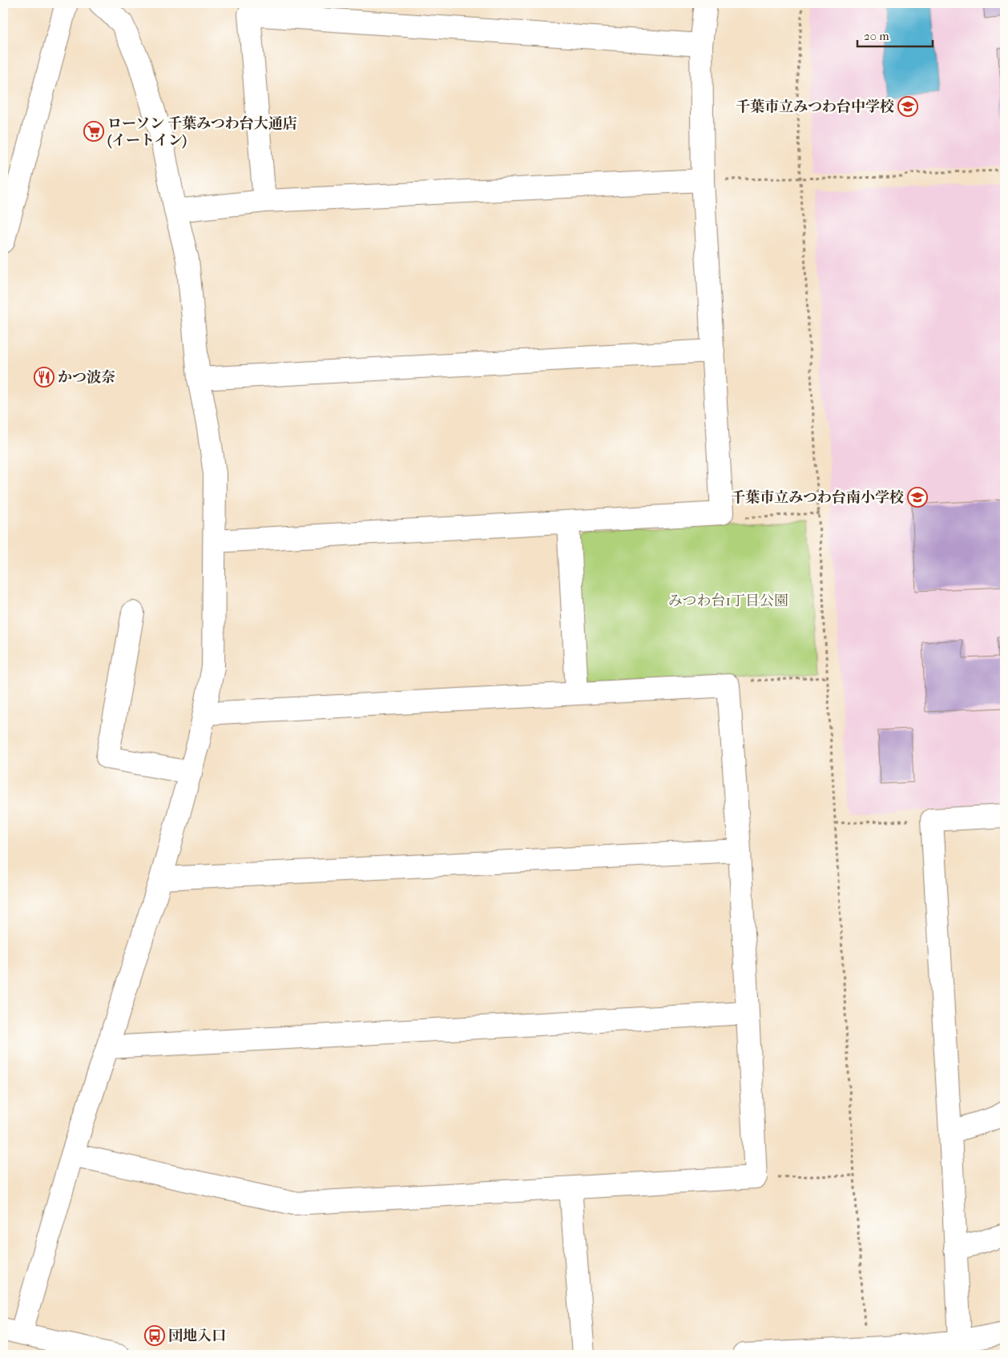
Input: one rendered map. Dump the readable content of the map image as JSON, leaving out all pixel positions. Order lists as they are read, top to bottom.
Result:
{
  "parks": ["みつわ台1丁目公園"],
  "places": {
    "school or university": ["千葉市立みつわ台中学校", "千葉市立みつわ台南小学校"],
    "supermarket": ["ローソン 千葉みつわ台大通店 (イートイン)"],
    "restaurant": ["かつ波奈"],
    "bus stop": ["団地入口"]
  },
  "scale_bar": "20 m"
}
